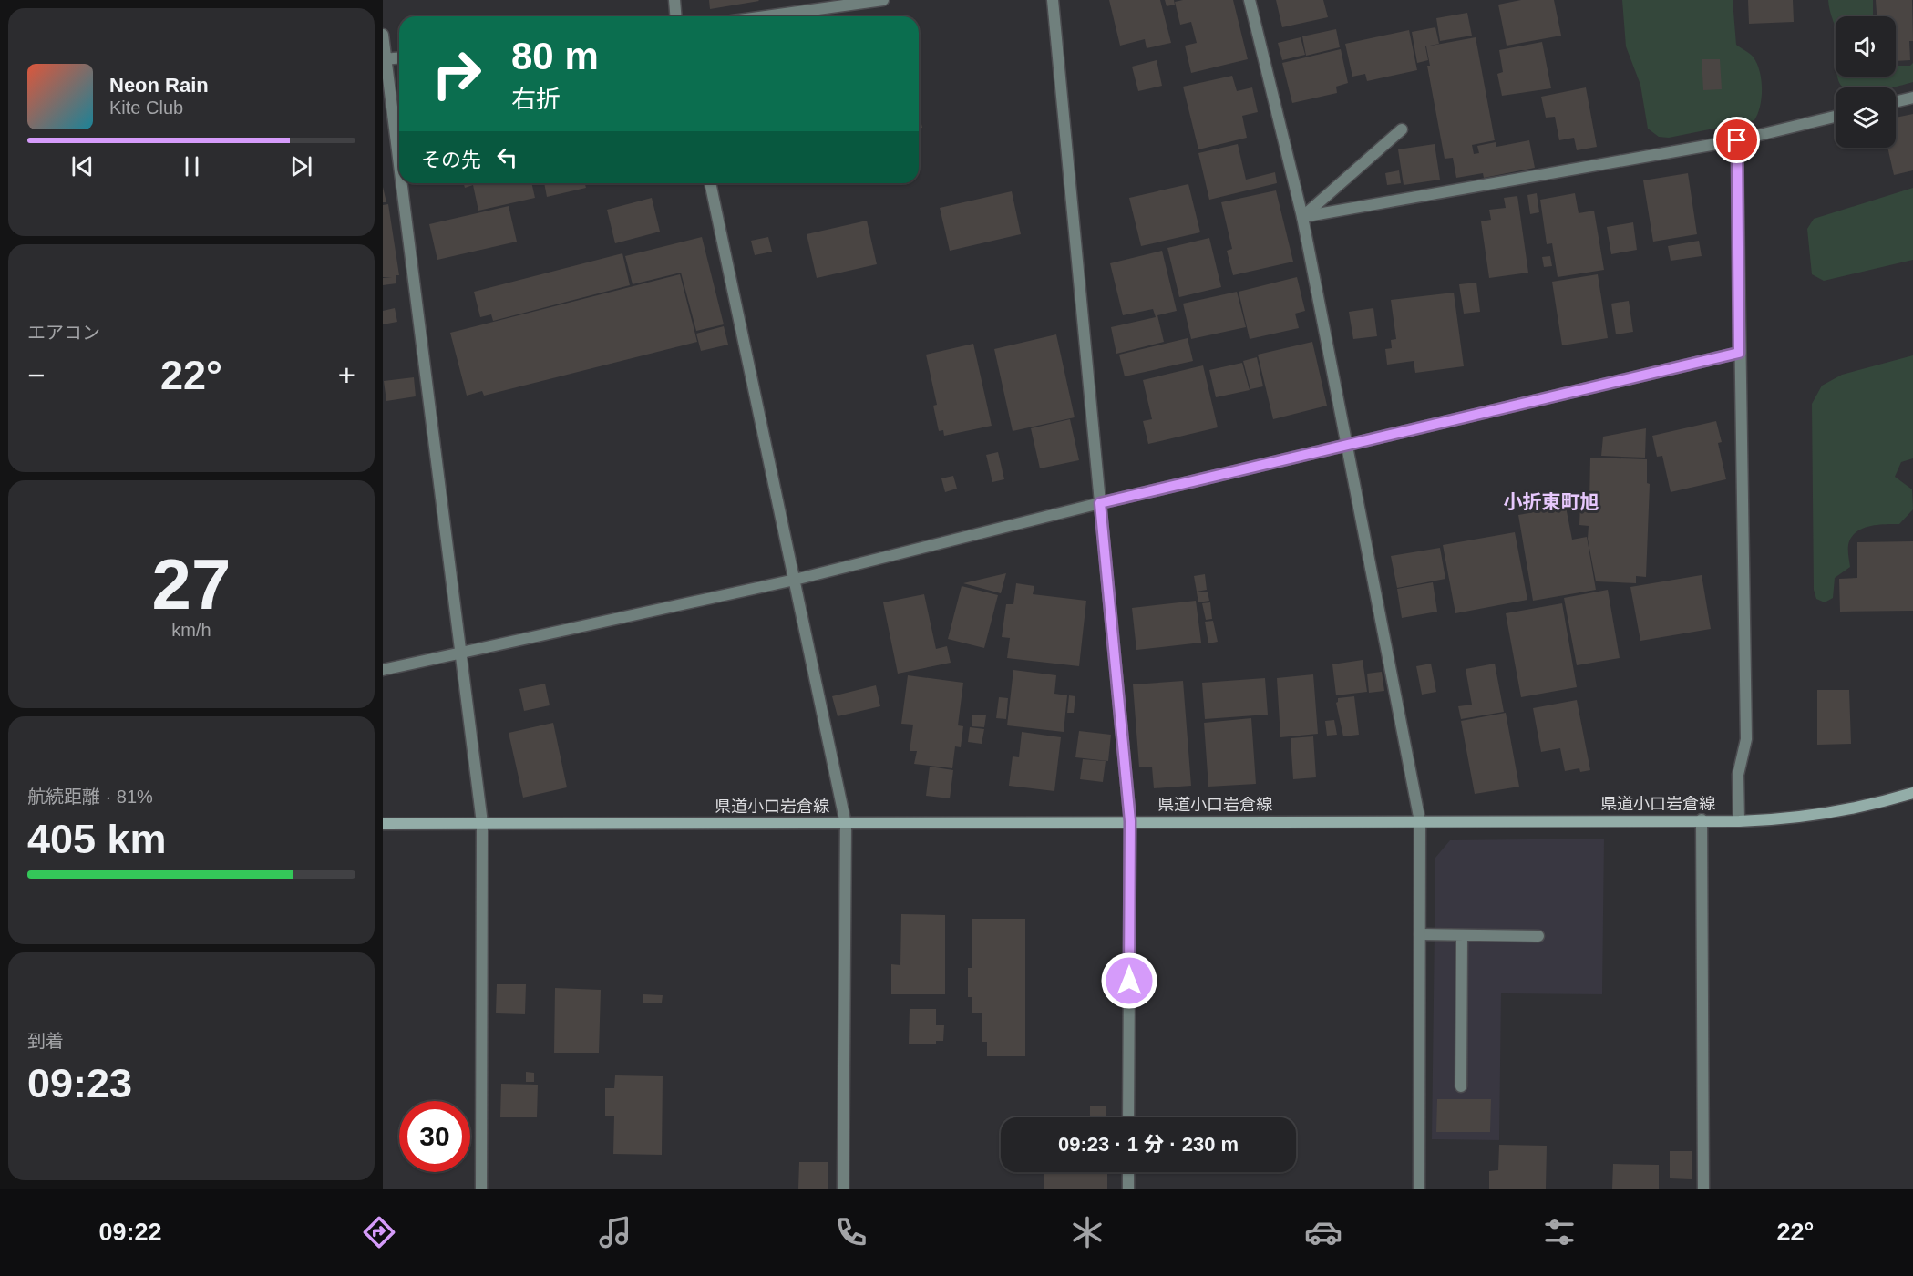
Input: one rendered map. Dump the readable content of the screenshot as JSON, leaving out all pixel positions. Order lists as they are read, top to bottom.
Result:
{
  "streets": {
    "main road": ["県道小口岩倉線"]
  },
  "districts": ["小折東町旭"],
  "page": {
    "turn": ["80 m", "右折"],
    "song": ["Neon Rain", "Kite Club"],
    "then": "その先",
    "tile": [
      "エアコン",
      ["27", "km/h"],
      ["航続距離 · 81%", "405 km"],
      ["到着", "09:23"]
    ],
    "heat": ["−", "22°", "+"],
    "limit": "30",
    "trip": "09:23 · 1 分 · 230 m",
    "tabs": ["09:22", "22°"]
  }
}
